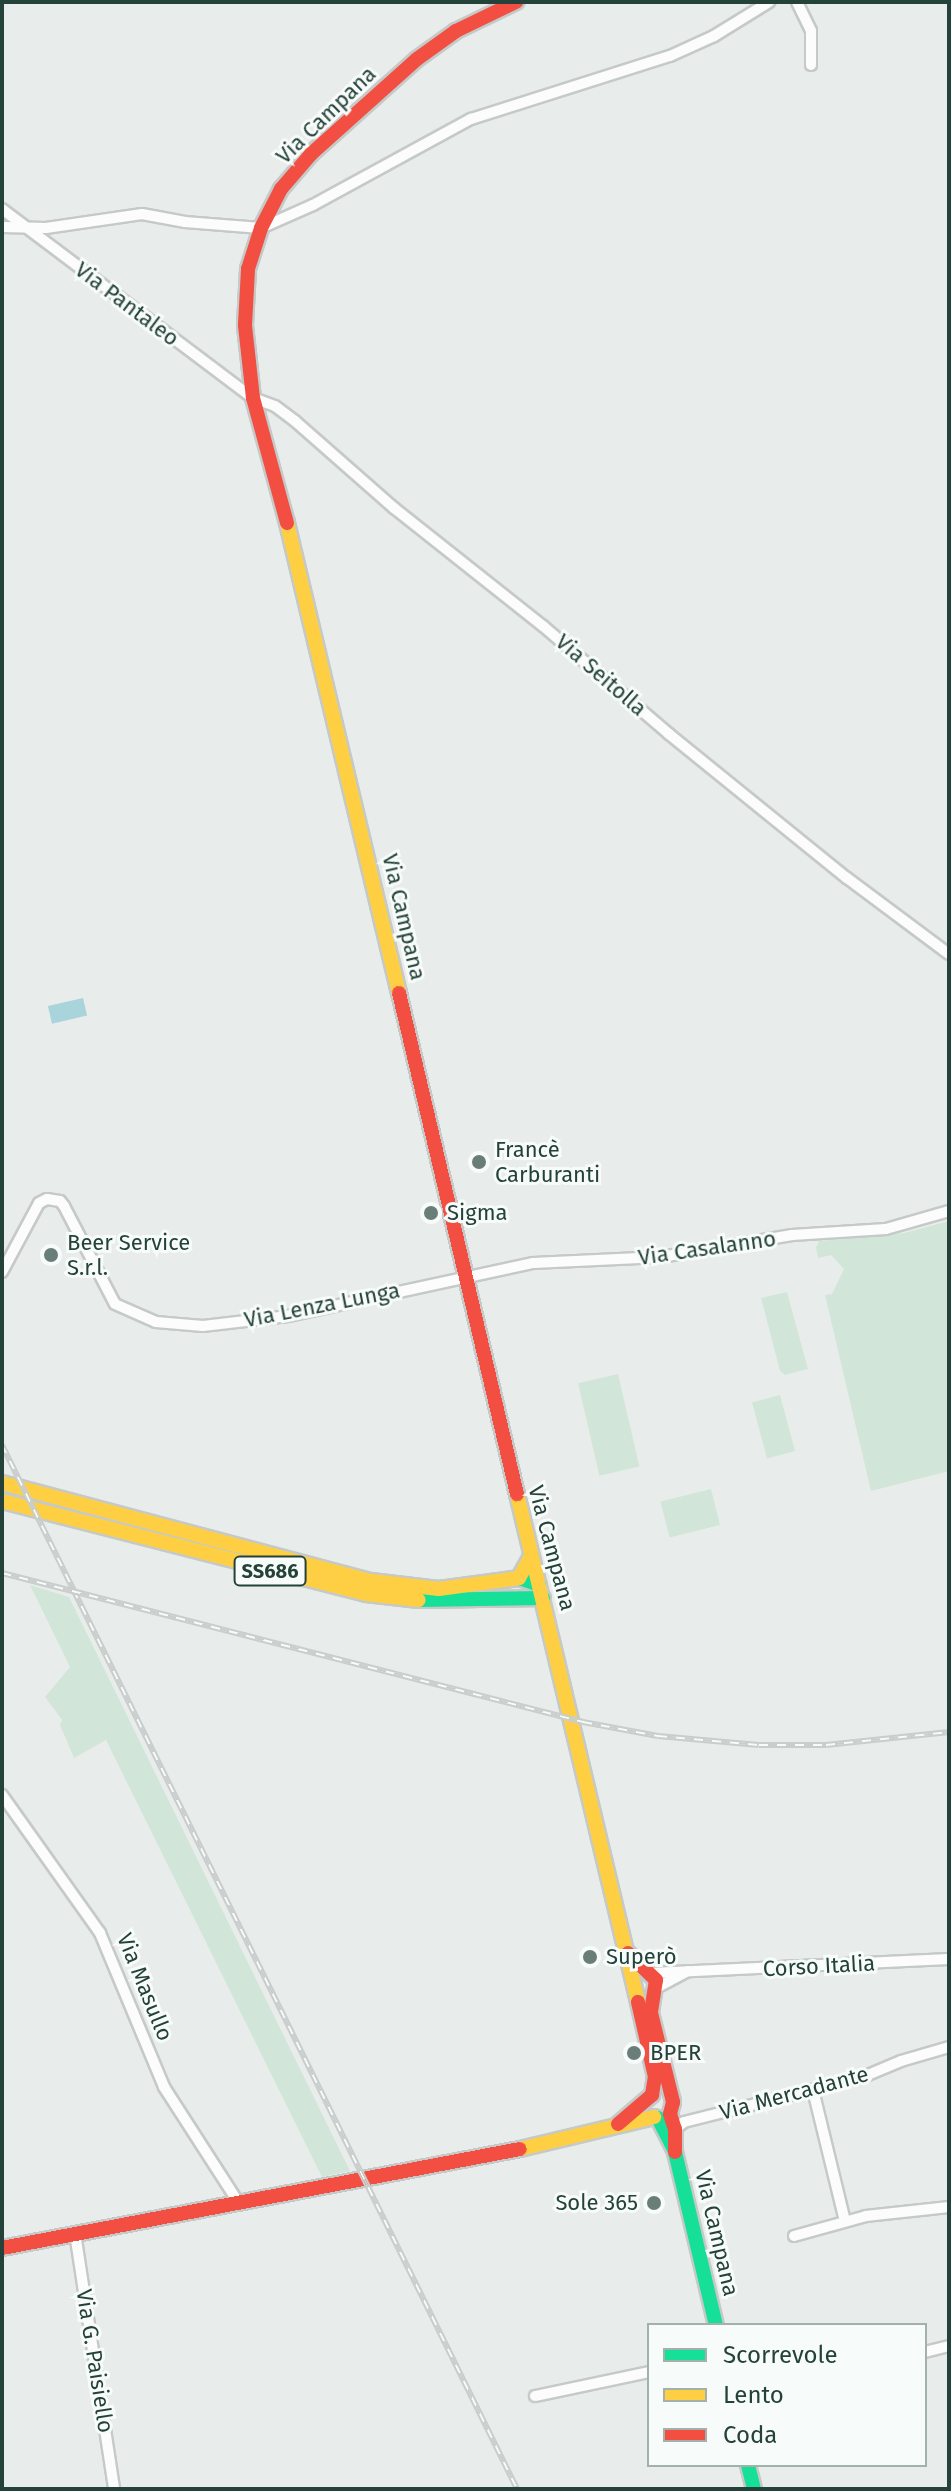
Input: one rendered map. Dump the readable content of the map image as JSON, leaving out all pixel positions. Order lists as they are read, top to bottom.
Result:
{
  "streets": {
    "main road": ["Via Campana", "SS686"],
    "street": [
      "Via Pantaleo",
      "Via Seitolla",
      "Via Casalanno",
      "Via Lenza Lunga",
      "Corso Italia",
      "Via Masullo",
      "Via Mercadante",
      "Via G. Paisiello"
    ]
  },
  "crossings": [
    ["Via Campana", "Via Pantaleo"],
    ["Via Campana", "Via Seitolla"],
    ["Via Campana", "Via Casalanno"],
    ["Via Campana", "Via Lenza Lunga"],
    ["Via Campana", "SS686"],
    ["Via Campana", "Corso Italia"],
    ["Via Campana", "Via Mercadante"],
    ["Via Pantaleo", "Via Seitolla"],
    ["Via Casalanno", "Via Lenza Lunga"]
  ],
  "places": [
    "Francè Carburanti",
    "Sigma",
    "Beer Service S.r.l.",
    "Superò",
    "BPER",
    "Sole 365"
  ],
  "legend": ["Scorrevole", "Lento", "Coda"]
}
